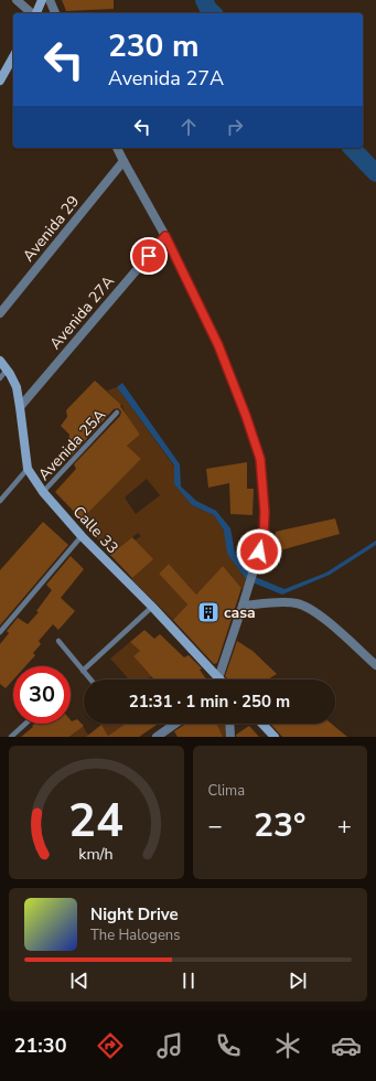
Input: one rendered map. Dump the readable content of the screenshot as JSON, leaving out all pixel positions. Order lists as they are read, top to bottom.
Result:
{
  "streets": {
    "main road": ["Calle 33"],
    "street": ["Avenida 29", "Avenida 27A"],
    "lane": ["Avenida 25A"]
  },
  "crossings": [
    ["Avenida 27A", "Calle 33"],
    ["Avenida 25A", "Calle 33"]
  ],
  "places": {
    "building": ["casa"]
  },
  "page": {
    "turn": ["230 m", "Avenida 27A"],
    "limit": "30",
    "trip": "21:31 · 1 min · 250 m",
    "tile": "Clima",
    "heat": ["−", "23°", "+"],
    "song": ["Night Drive", "The Halogens"],
    "tabs": "21:30",
    "gauge": ["24", "km/h"]
  }
}
